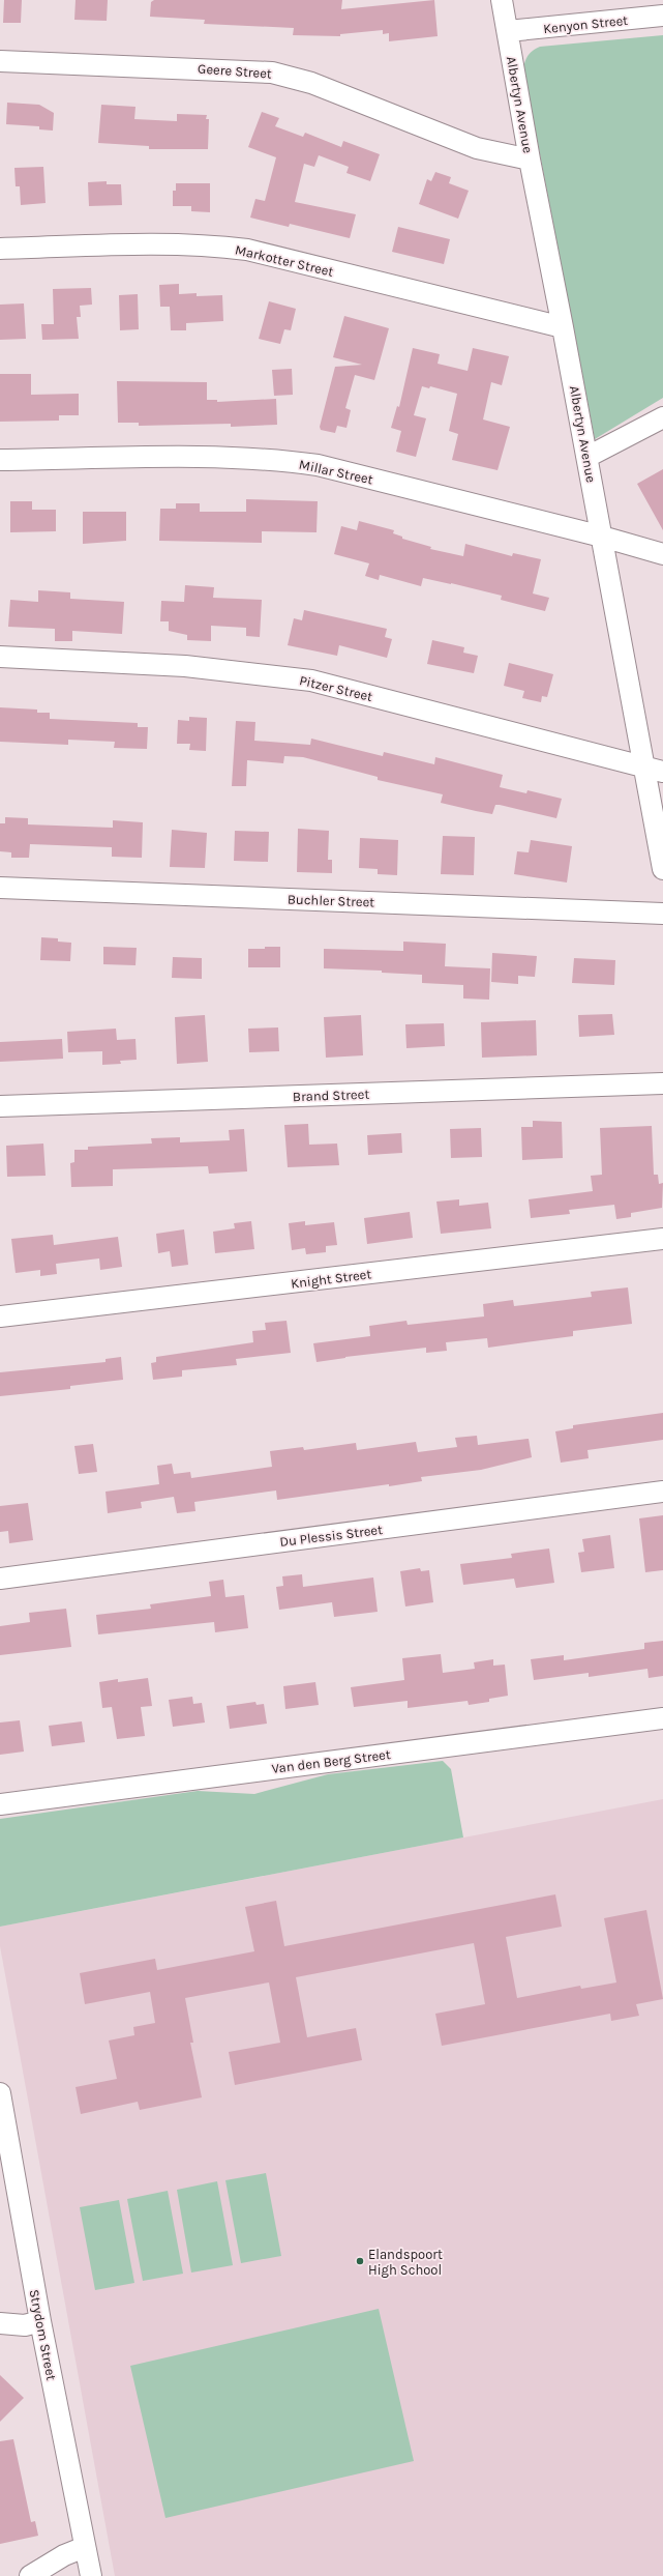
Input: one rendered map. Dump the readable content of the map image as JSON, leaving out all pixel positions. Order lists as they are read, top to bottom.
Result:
{
  "streets": {
    "street": [
      "Kenyon Street",
      "Geere Street",
      "Albertyn Avenue",
      "Markotter Street",
      "Millar Street",
      "Pitzer Street",
      "Buchler Street",
      "Brand Street",
      "Knight Street",
      "Du Plessis Street",
      "Van den Berg Street",
      "Strydom Street"
    ]
  },
  "crossings": [
    ["Kenyon Street", "Albertyn Avenue"],
    ["Geere Street", "Albertyn Avenue"],
    ["Albertyn Avenue", "Markotter Street"],
    ["Albertyn Avenue", "Millar Street"],
    ["Albertyn Avenue", "Pitzer Street"]
  ],
  "places": ["Elandspoort High School"]
}
